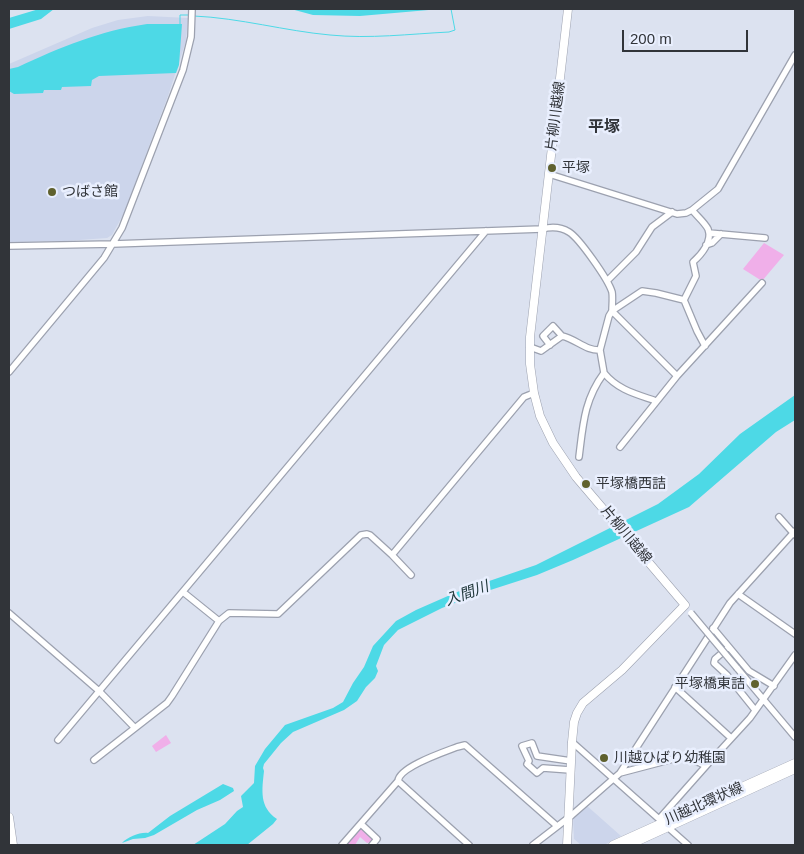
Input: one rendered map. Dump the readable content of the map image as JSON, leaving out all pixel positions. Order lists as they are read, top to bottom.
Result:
{
  "streets": {
    "main road": ["片柳川越線", "川越北環状線"]
  },
  "districts": ["平塚"],
  "water": ["入間川"],
  "places": [
    "平塚",
    "つばさ館",
    "平塚橋西詰",
    "平塚橋東詰",
    "川越ひばり幼稚園"
  ],
  "scale_bar": "200 m"
}
